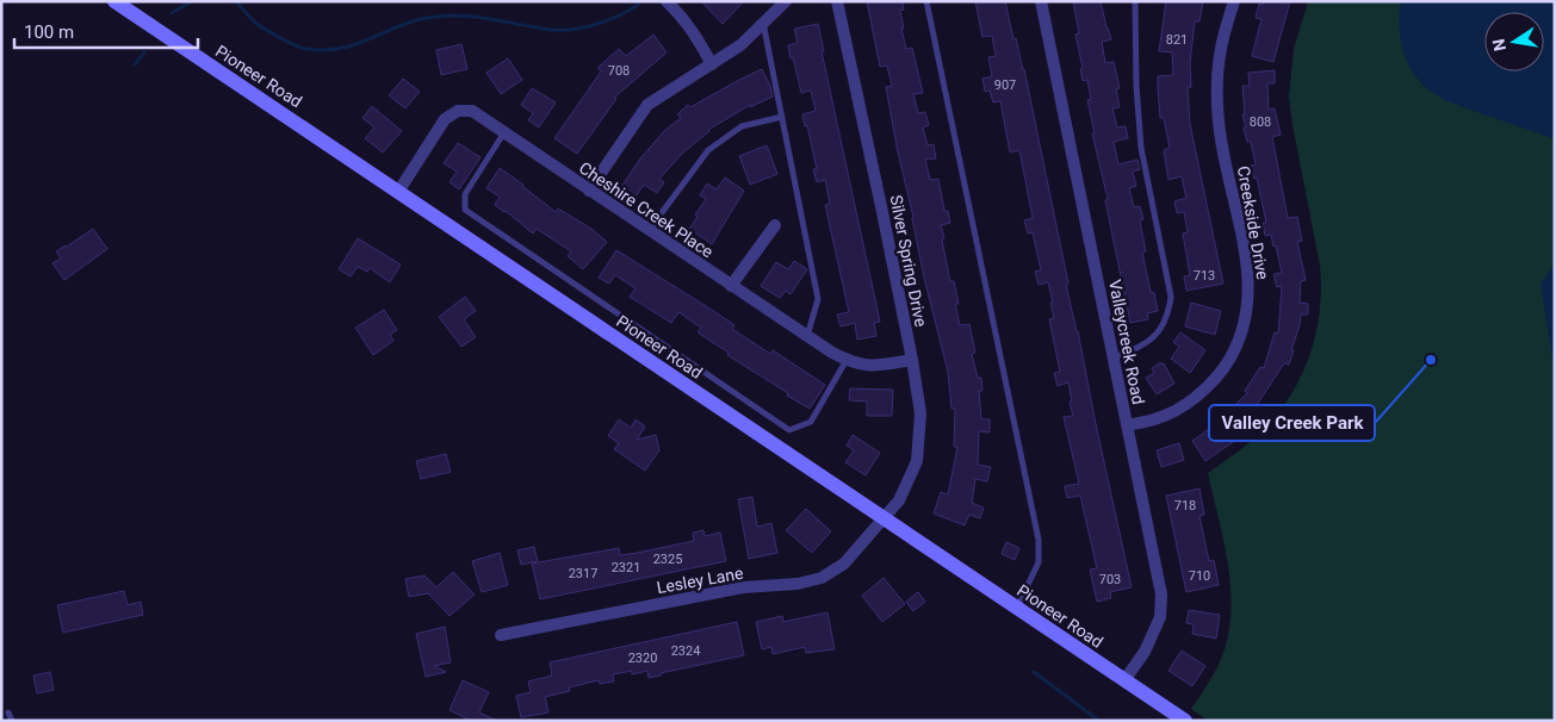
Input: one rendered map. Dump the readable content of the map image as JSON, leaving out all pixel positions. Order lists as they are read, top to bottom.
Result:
{
  "streets": {
    "main road": ["Pioneer Road"],
    "street": [
      "Cheshire Creek Place",
      "Creekside Drive",
      "Silver Spring Drive",
      "Valleycreek Road",
      "Lesley Lane"
    ]
  },
  "crossings": [
    ["Pioneer Road", "Cheshire Creek Place"],
    ["Pioneer Road", "Silver Spring Drive"],
    ["Pioneer Road", "Valleycreek Road"],
    ["Pioneer Road", "Lesley Lane"],
    ["Cheshire Creek Place", "Silver Spring Drive"],
    ["Creekside Drive", "Valleycreek Road"],
    ["Silver Spring Drive", "Lesley Lane"]
  ],
  "places": ["Valley Creek Park"],
  "house_numbers": [
    "821",
    "708",
    "907",
    "808",
    "713",
    "718",
    "2325",
    "2321",
    "2317",
    "710",
    "703",
    "2324",
    "2320"
  ],
  "scale_bar": "100 m",
  "north": "left"
}
